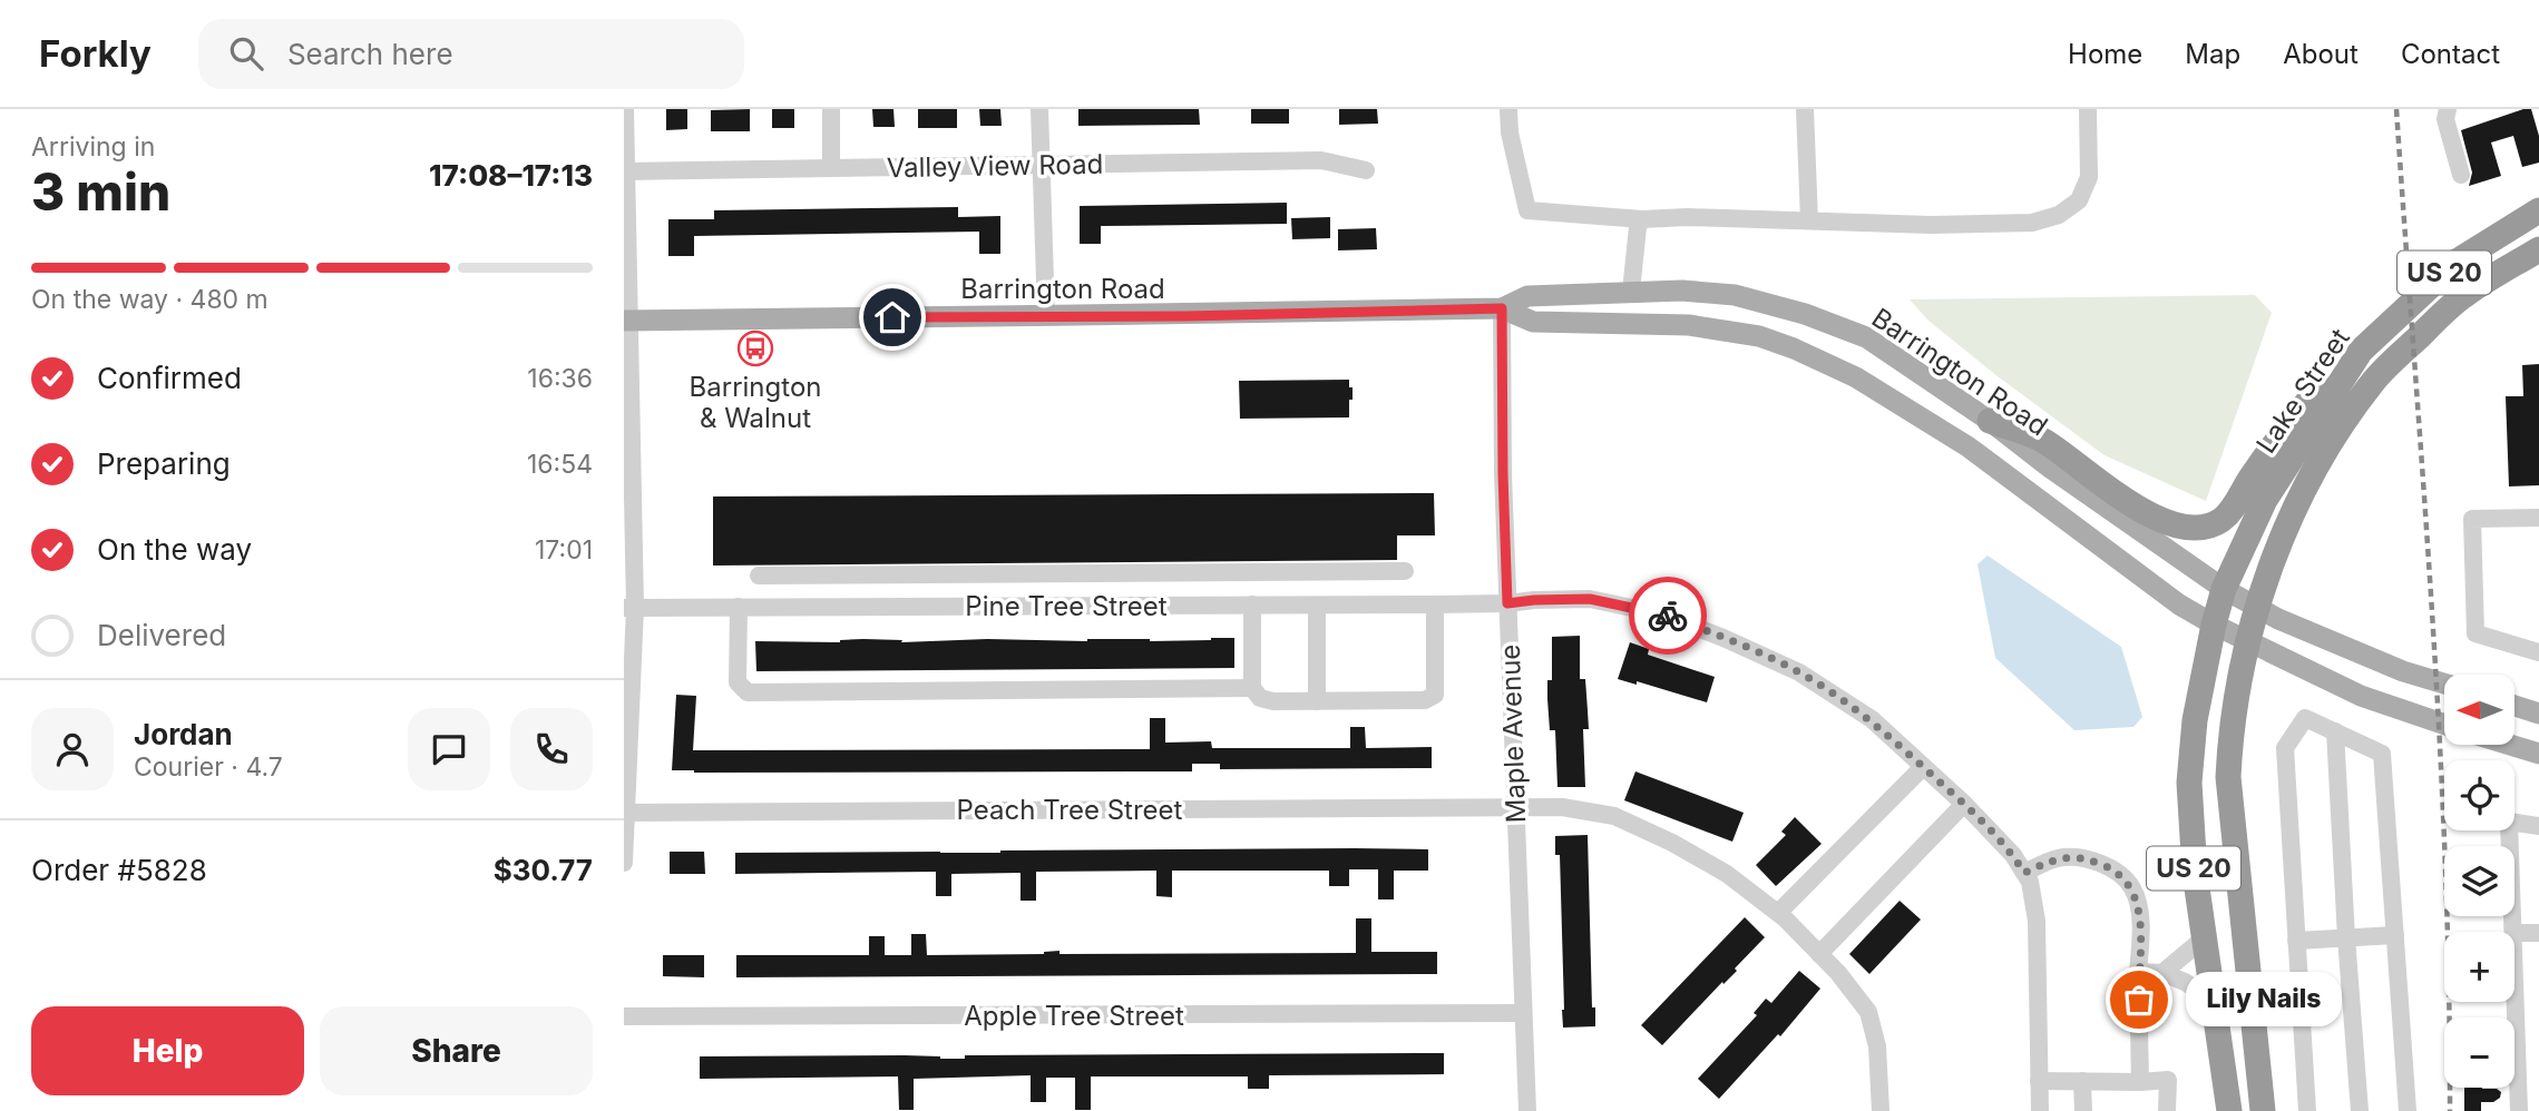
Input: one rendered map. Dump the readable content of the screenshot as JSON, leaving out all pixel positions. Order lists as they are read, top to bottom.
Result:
{
  "streets": {
    "highway": ["US 20", "Lake Street"],
    "main road": ["Barrington Road"],
    "street": [
      "Valley View Road",
      "Pine Tree Street",
      "Maple Avenue",
      "Peach Tree Street",
      "Apple Tree Street"
    ]
  },
  "crossings": [
    ["US 20", "Barrington Road"],
    ["US 20", "Lake Street"],
    ["Barrington Road", "Lake Street"],
    ["Barrington Road", "Maple Avenue"],
    ["Pine Tree Street", "Maple Avenue"],
    ["Maple Avenue", "Peach Tree Street"],
    ["Maple Avenue", "Apple Tree Street"]
  ],
  "places": {
    "bus stop": ["Barrington & Walnut"],
    "other": ["Lily Nails"]
  },
  "north": "left",
  "page": {
    "header": "Forkly",
    "search": "Search here",
    "nav": [
      "Home",
      "Map",
      "About",
      "Contact"
    ],
    "heading": ["3 min", "Arriving in", "17:08–17:13"],
    "panel": [
      "Jordan",
      "Courier · 4.7",
      "Order #5828",
      "$30.77"
    ],
    "bar": "On the way · 480 m",
    "list": [
      ["Confirmed", "16:36"],
      ["Preparing", "16:54"],
      ["On the way", "17:01"],
      "Delivered"
    ],
    "map_buttons": ["+", "−"],
    "bubble": "Lily Nails",
    "buttons": ["Help", "Share"]
  }
}
